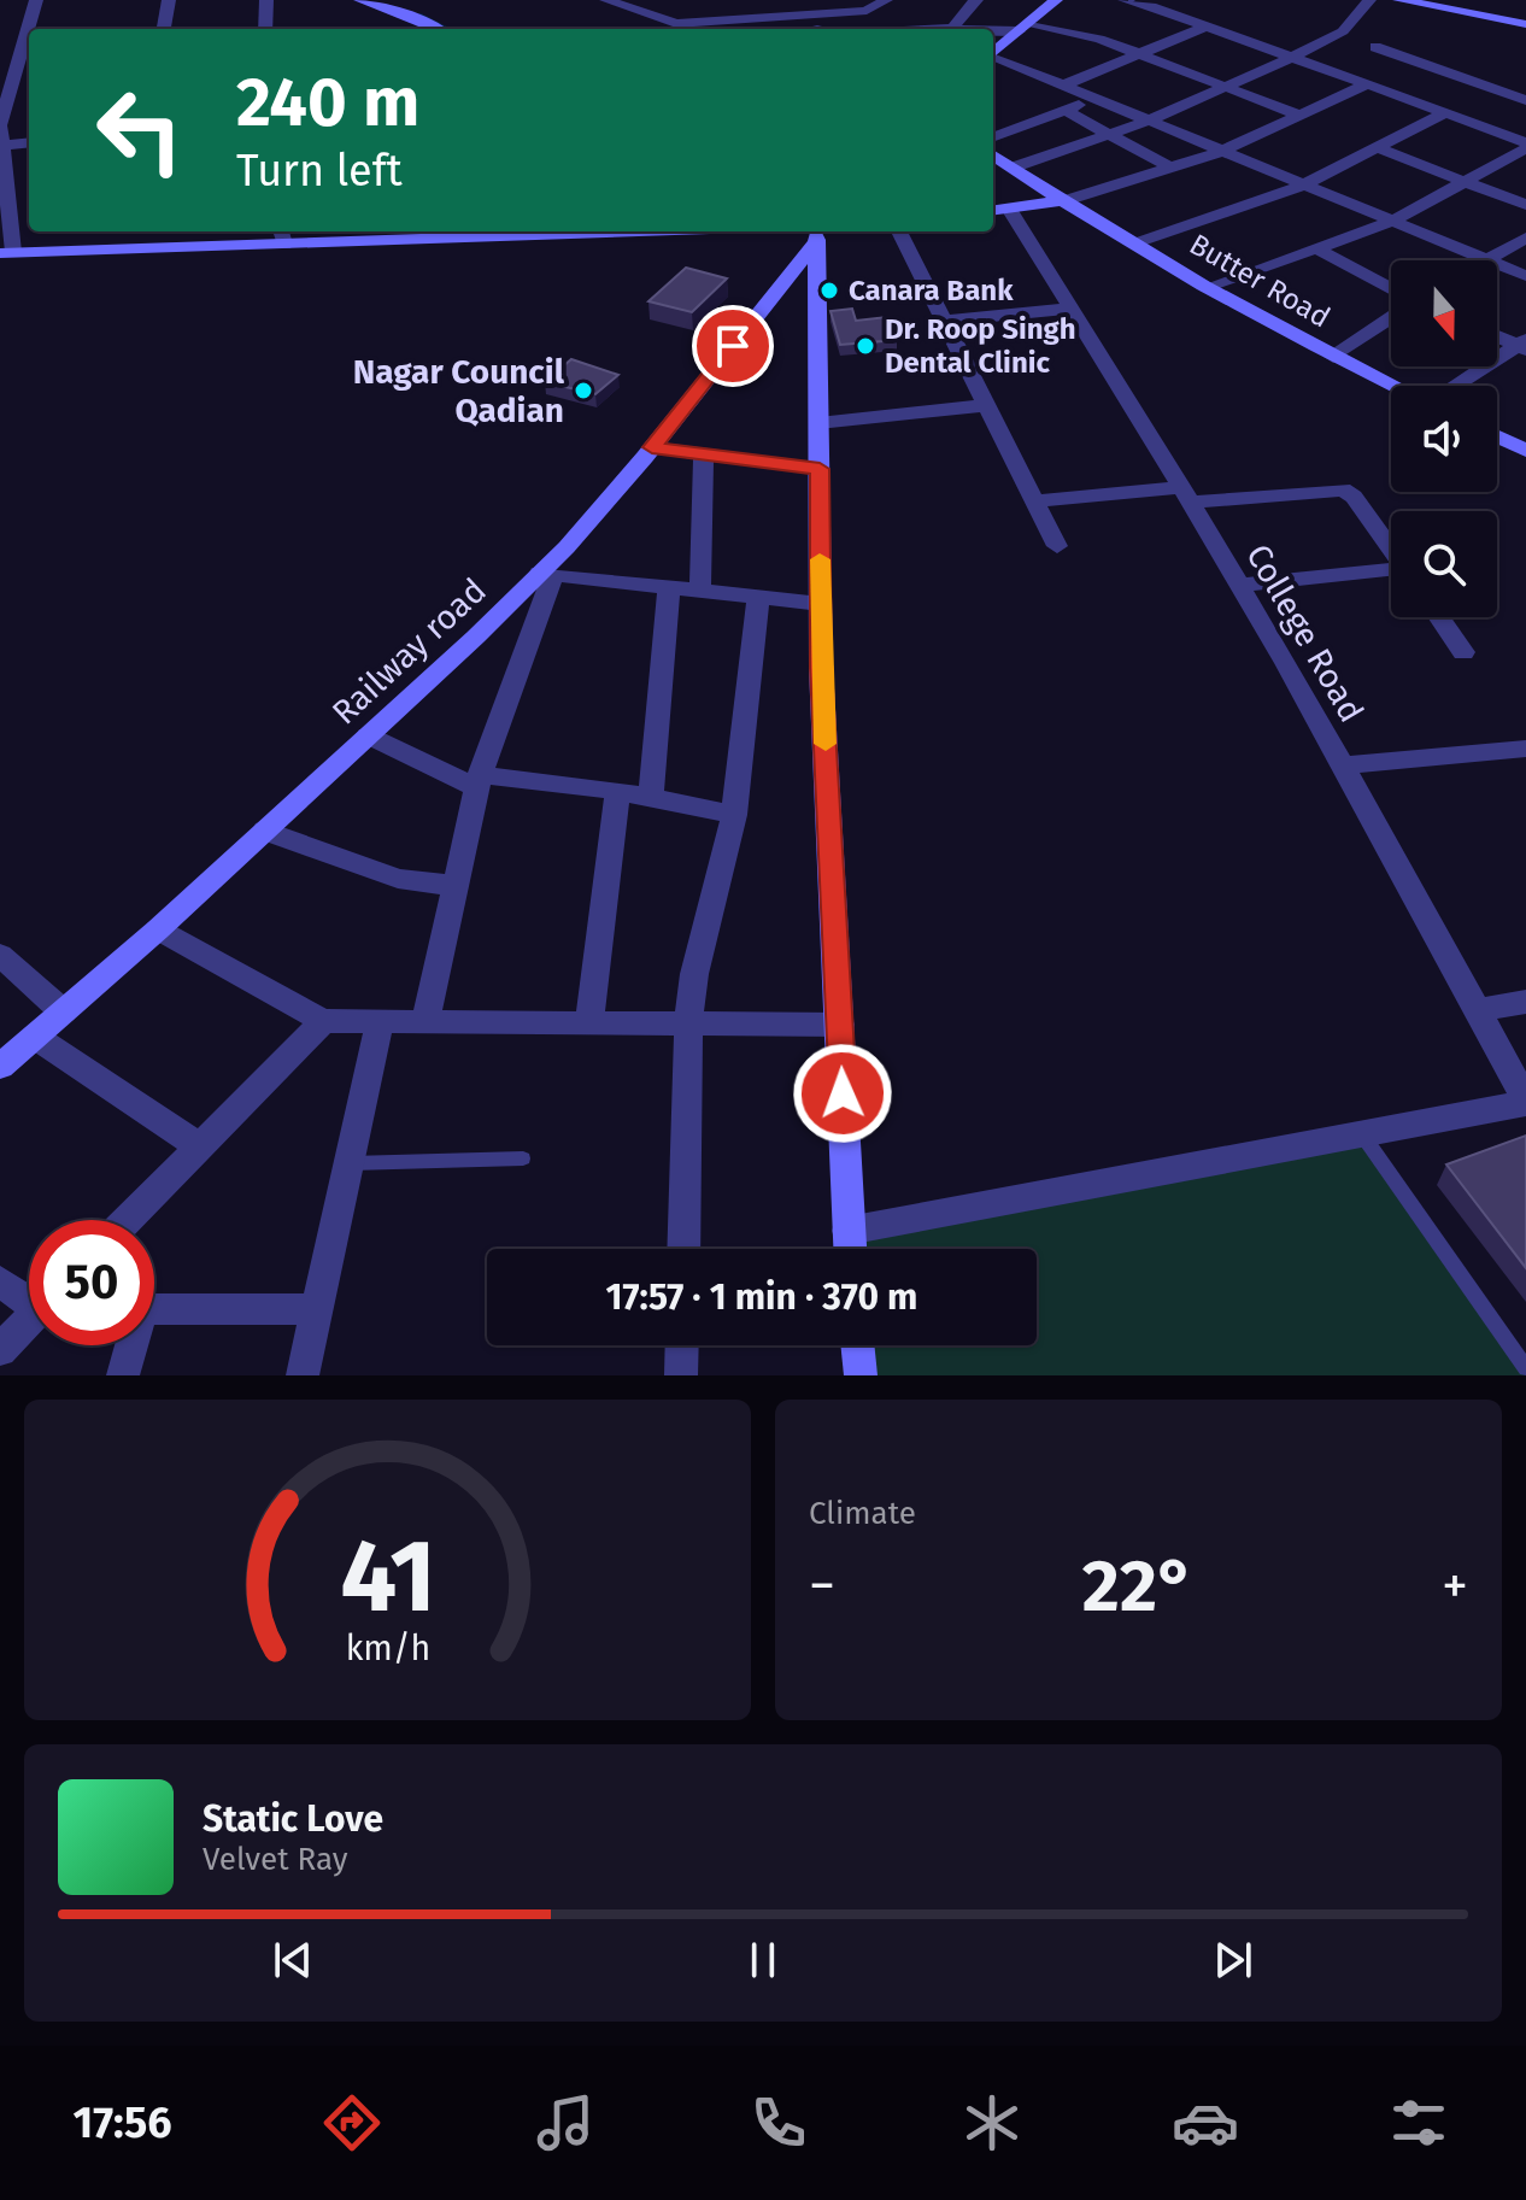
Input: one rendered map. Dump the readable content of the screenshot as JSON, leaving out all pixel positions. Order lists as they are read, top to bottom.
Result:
{
  "streets": {
    "main road": ["Butter Road", "Railway road"],
    "street": ["College Road"]
  },
  "places": ["Canara Bank", "Dr. Roop Singh Dental Clinic", "Nagar Council Qadian"],
  "north": "bottom",
  "page": {
    "turn": ["240 m", "Turn left"],
    "limit": "50",
    "trip": "17:57 · 1 min · 370 m",
    "tile": "Climate",
    "heat": ["−", "22°", "+"],
    "song": ["Static Love", "Velvet Ray"],
    "tabs": "17:56",
    "gauge": ["41", "km/h"]
  }
}
